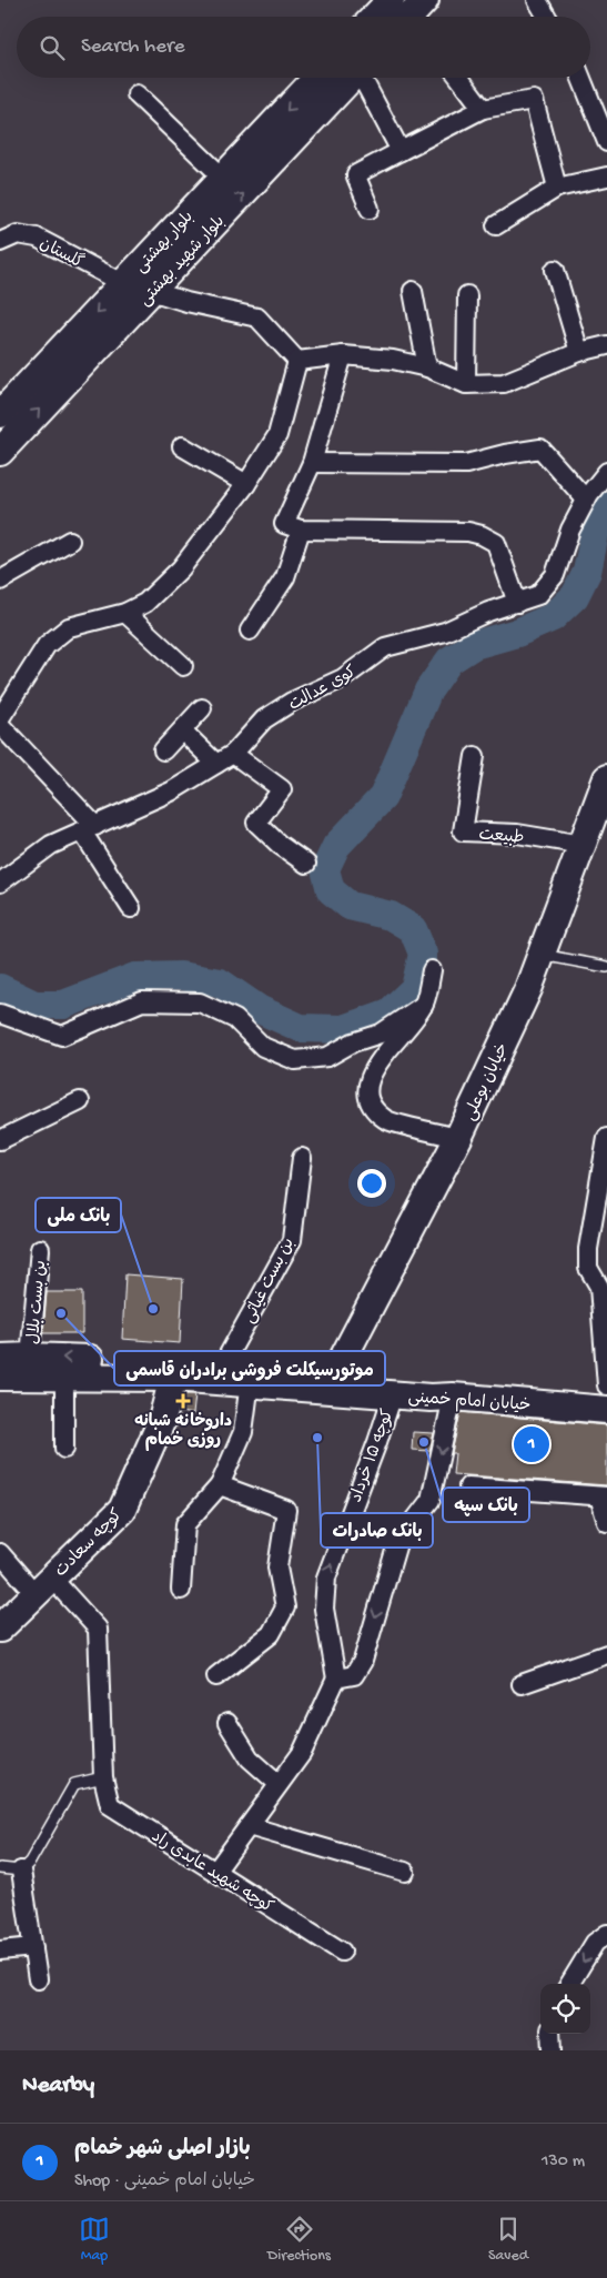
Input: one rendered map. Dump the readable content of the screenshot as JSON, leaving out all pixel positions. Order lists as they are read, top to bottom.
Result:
{
  "streets": {
    "main road": [
      "بلوار بهشتی",
      "بلوار شهید بهشتی",
      "خیابان بوعلی",
      "خیابان امام خمینی",
      "کوچه سعادت"
    ],
    "street": [
      "گلستان",
      "کوی عدالت",
      "طبيعت",
      "بن بست غیاثی",
      "بن بست بلال",
      "کوچه ۱۵ خرداد",
      "کوچه شهید عابدی راد"
    ]
  },
  "crossings": [
    ["بلوار بهشتی", "گلستان"],
    ["طبيعت", "خیابان بوعلی"],
    ["خیابان بوعلی", "خیابان امام خمینی"],
    ["بن بست غیاثی", "خیابان امام خمینی"],
    ["بن بست بلال", "خیابان امام خمینی"],
    ["خیابان امام خمینی", "کوچه ۱۵ خرداد"],
    ["خیابان امام خمینی", "کوچه سعادت"],
    ["کوچه سعادت", "کوچه شهید عابدی راد"]
  ],
  "one_way": ["بلوار بهشتی", "بلوار شهید بهشتی"],
  "places": {
    "other": [
      "بانک ملی",
      "موتورسیکلت فروشی برادران قاسمی",
      "بانک صادرات",
      "بانک سپه"
    ],
    "health": ["داروخانه شبانه روزی خمام"]
  },
  "page": {
    "search": "Search here",
    "pins": "1",
    "heading": "Nearby",
    "list": [
      {
        "mark": "1",
        "name": "بازار اصلی شهر خمام",
        "note": "Shop · خیابان امام خمینی",
        "value": "130 m"
      }
    ],
    "nav": ["Map", "Directions", "Saved"]
  }
}
